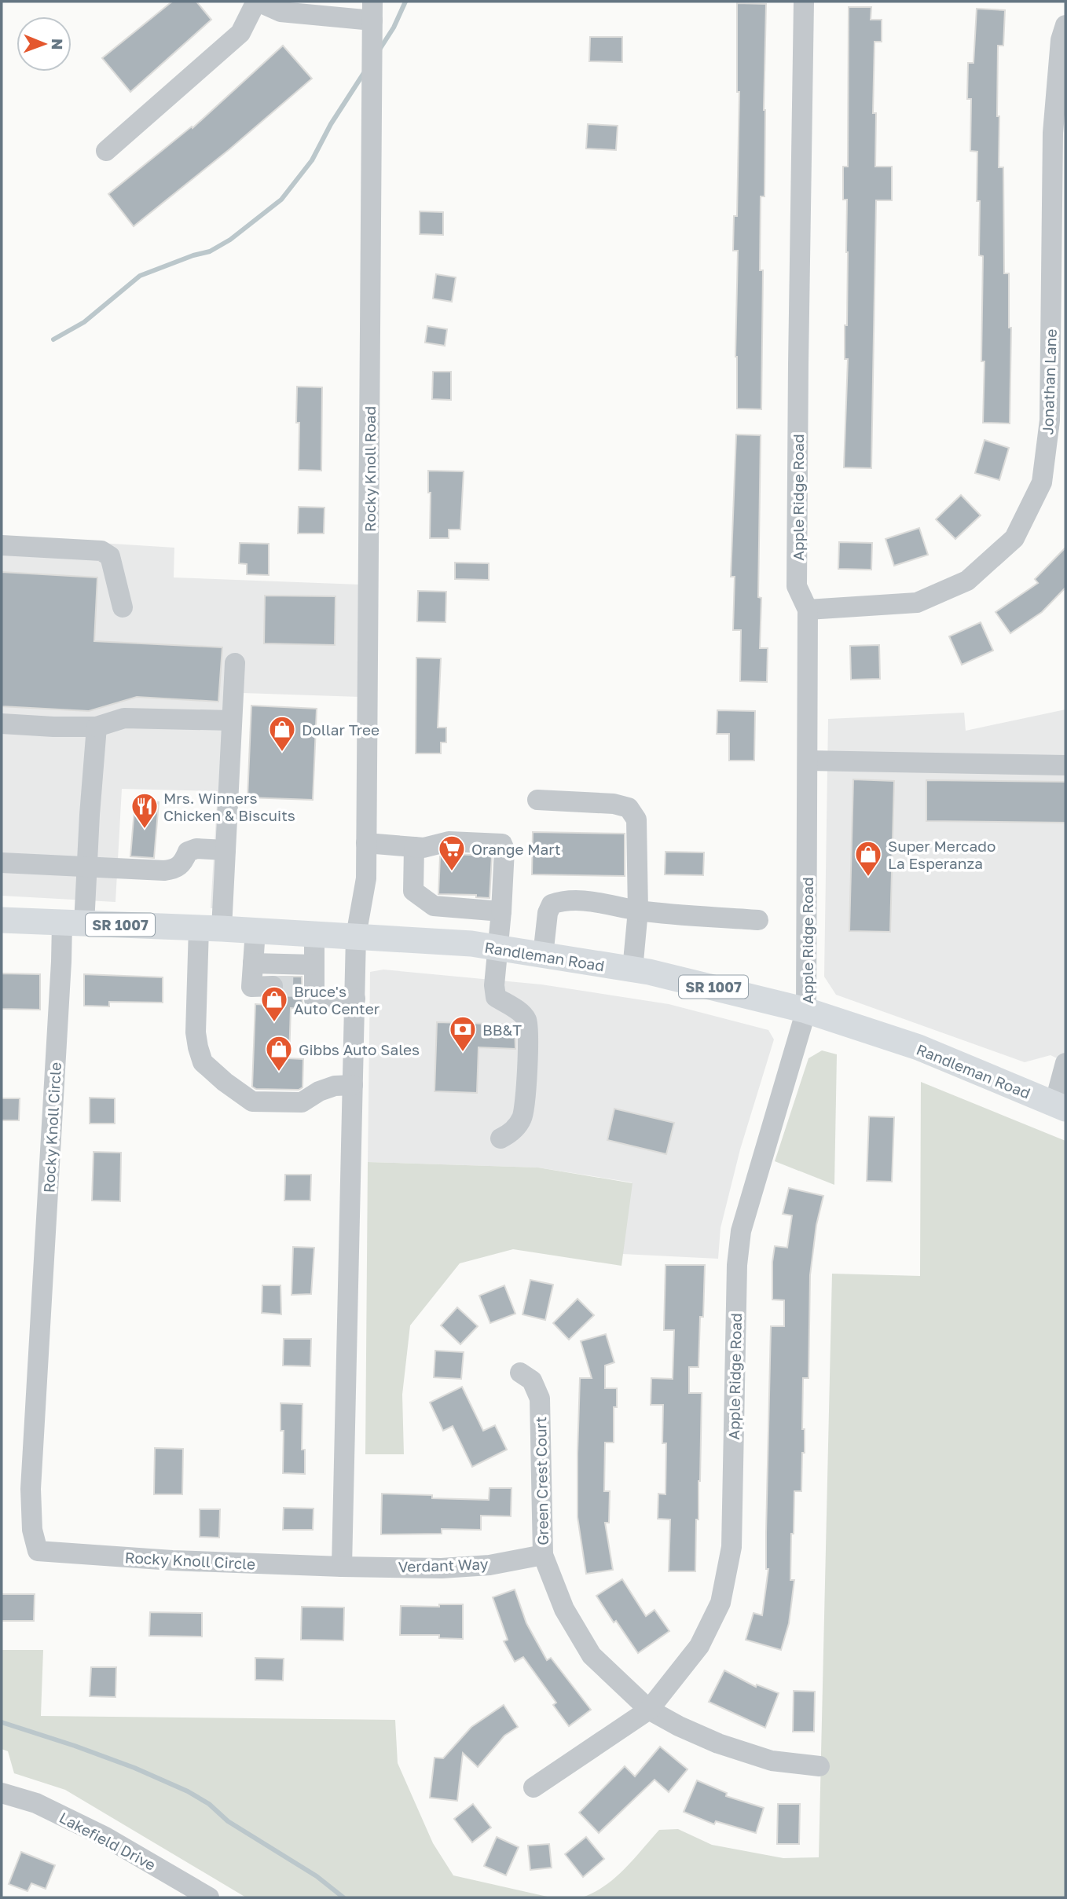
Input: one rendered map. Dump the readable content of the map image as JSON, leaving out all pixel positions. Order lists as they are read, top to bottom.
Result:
{
  "streets": {
    "main road": ["SR 1007", "Randleman Road"],
    "street": [
      "Jonathan Lane",
      "Rocky Knoll Road",
      "Apple Ridge Road",
      "Rocky Knoll Circle",
      "Green Crest Court",
      "Verdant Way",
      "Lakefield Drive"
    ]
  },
  "crossings": [
    ["Jonathan Lane", "Apple Ridge Road"],
    ["Rocky Knoll Road", "Randleman Road"],
    ["Apple Ridge Road", "Randleman Road"],
    ["Apple Ridge Road", "Green Crest Court"],
    ["Randleman Road", "Rocky Knoll Circle"],
    ["Rocky Knoll Circle", "Verdant Way"],
    ["Green Crest Court", "Verdant Way"]
  ],
  "places": {
    "shop": [
      "Dollar Tree",
      "Super Mercado La Esperanza",
      "Bruce's Auto Center",
      "Gibbs Auto Sales"
    ],
    "restaurant": ["Mrs. Winners Chicken & Biscuits"],
    "supermarket": ["Orange Mart"],
    "bank": ["BB&T"]
  },
  "north": "right"
}
